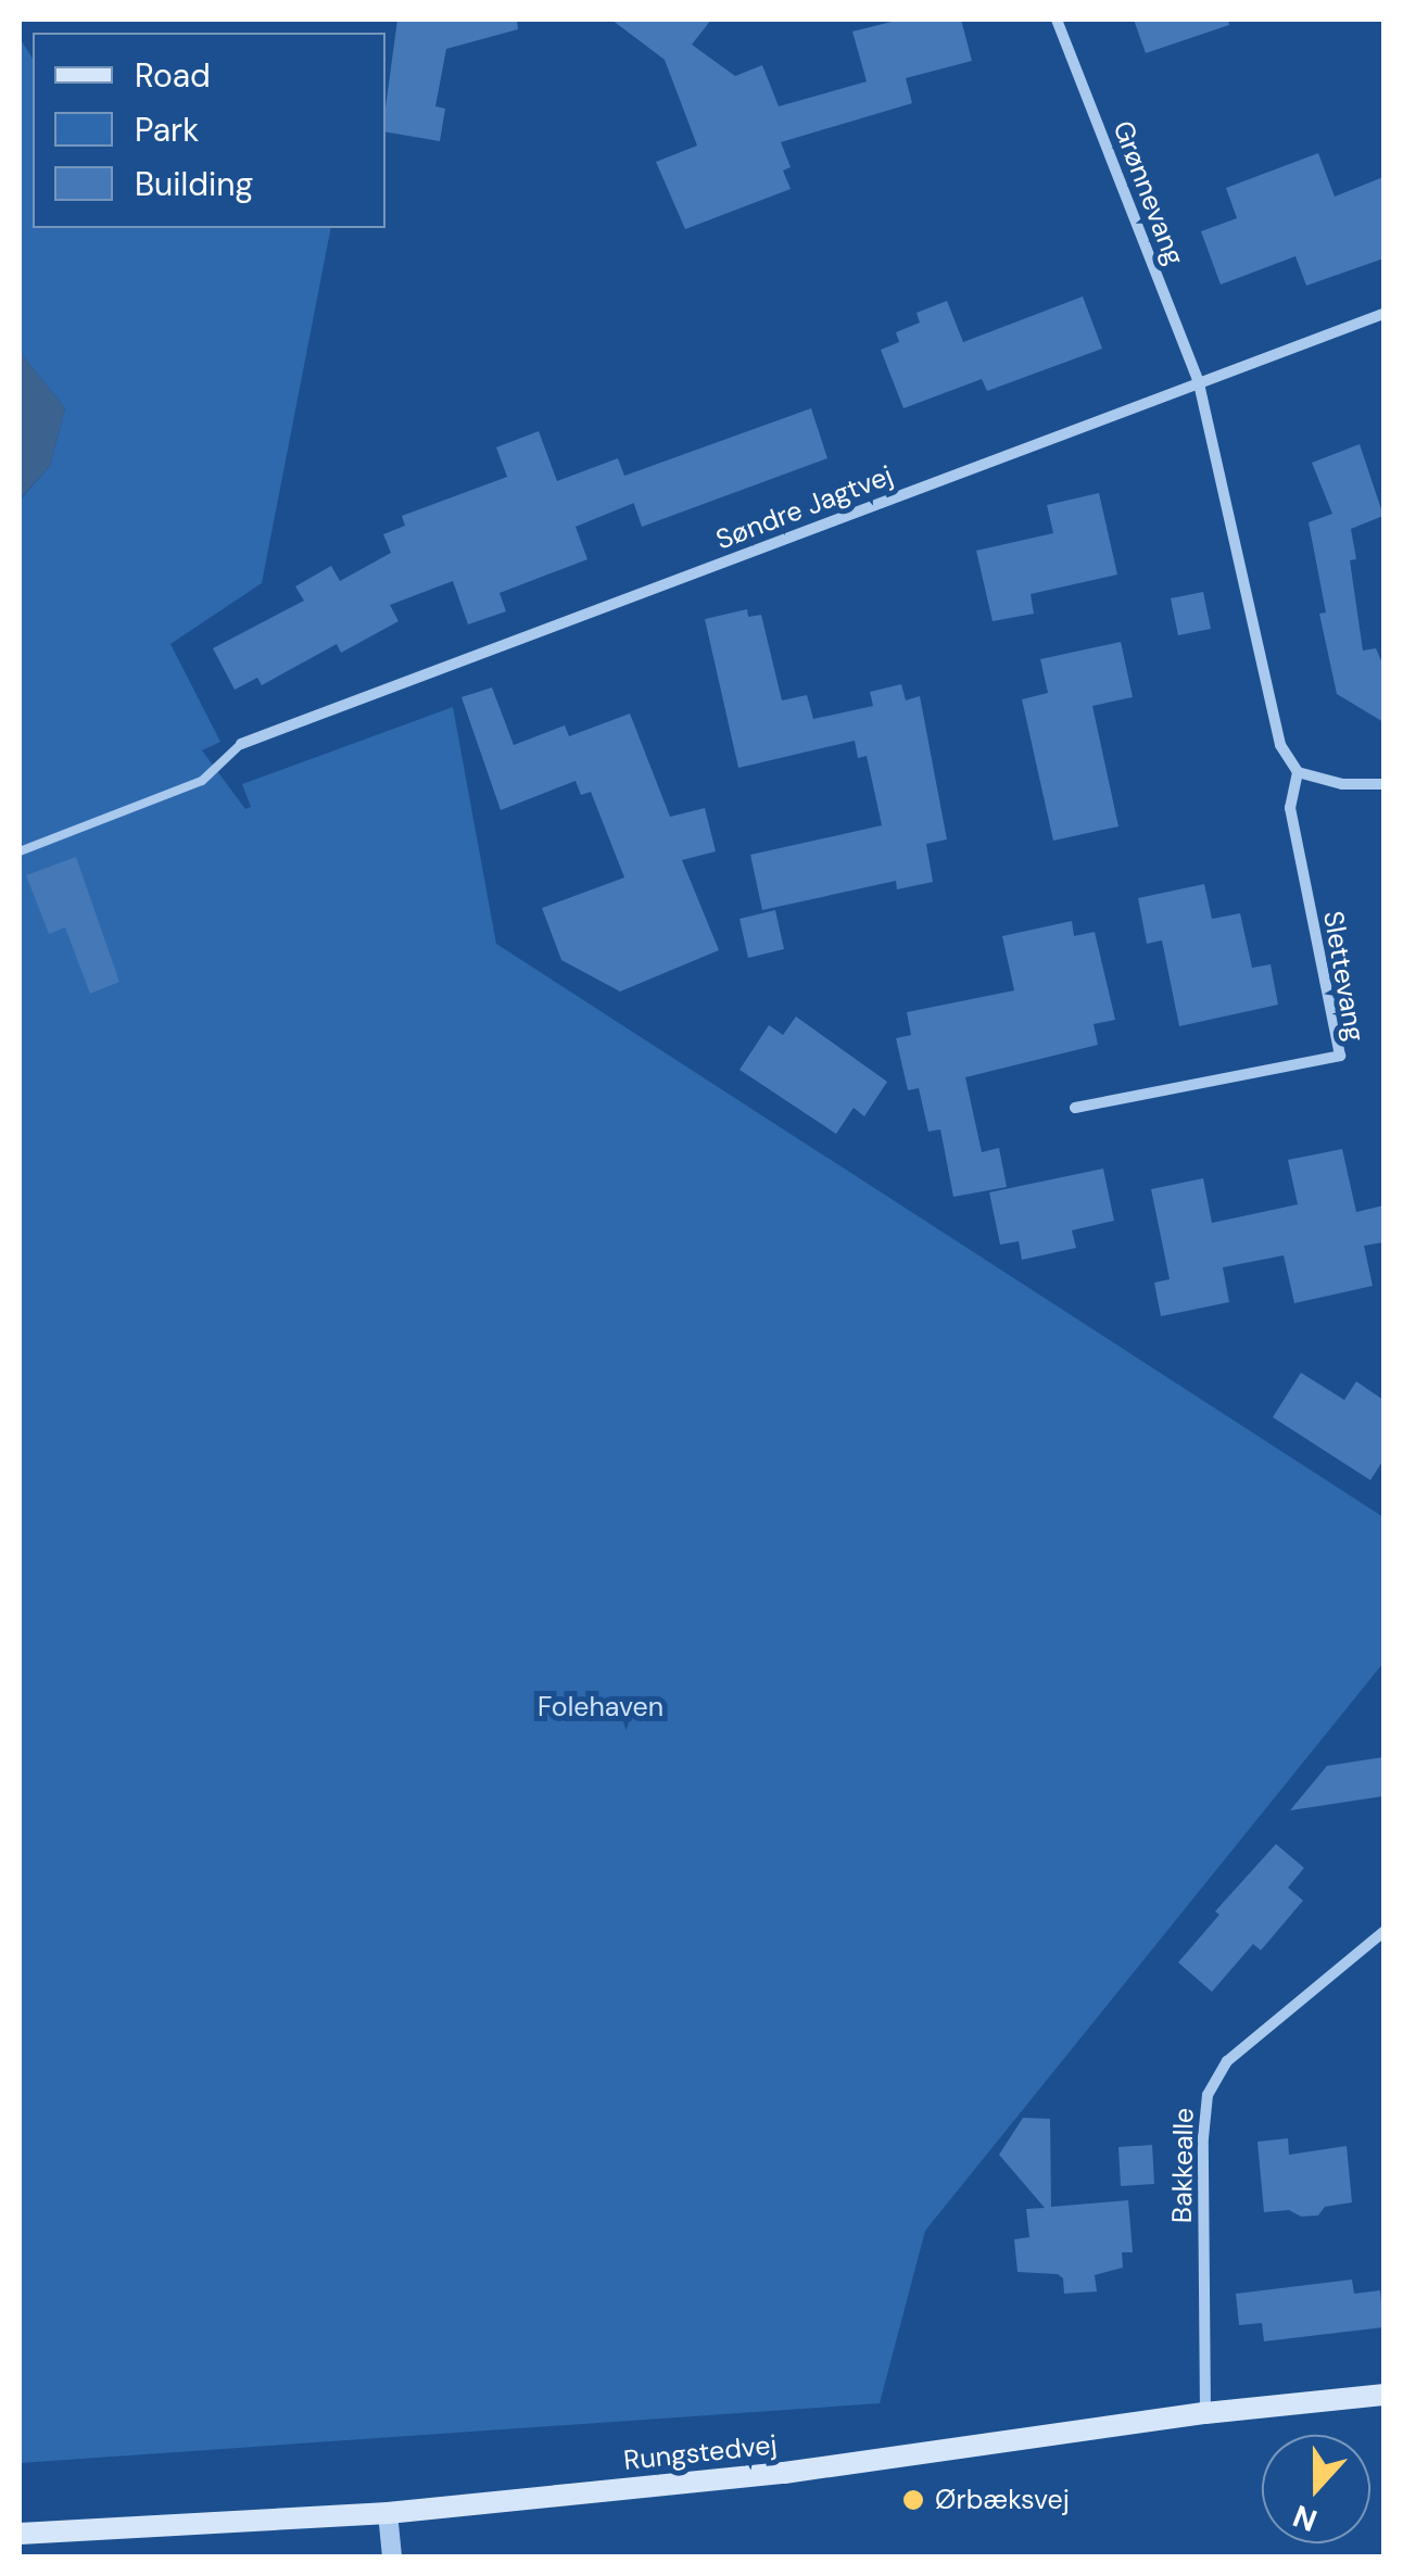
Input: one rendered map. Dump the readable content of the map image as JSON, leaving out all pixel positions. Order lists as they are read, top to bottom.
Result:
{
  "streets": {
    "main road": ["Rungstedvej"],
    "street": [
      "Grønnevang",
      "Søndre Jagtvej",
      "Slettevang",
      "Bakkealle"
    ]
  },
  "crossings": [
    ["Grønnevang", "Søndre Jagtvej"],
    ["Bakkealle", "Rungstedvej"]
  ],
  "parks": ["Folehaven"],
  "places": ["Ørbæksvej"],
  "legend": ["Road", "Park", "Building"],
  "north": "bottom"
}
